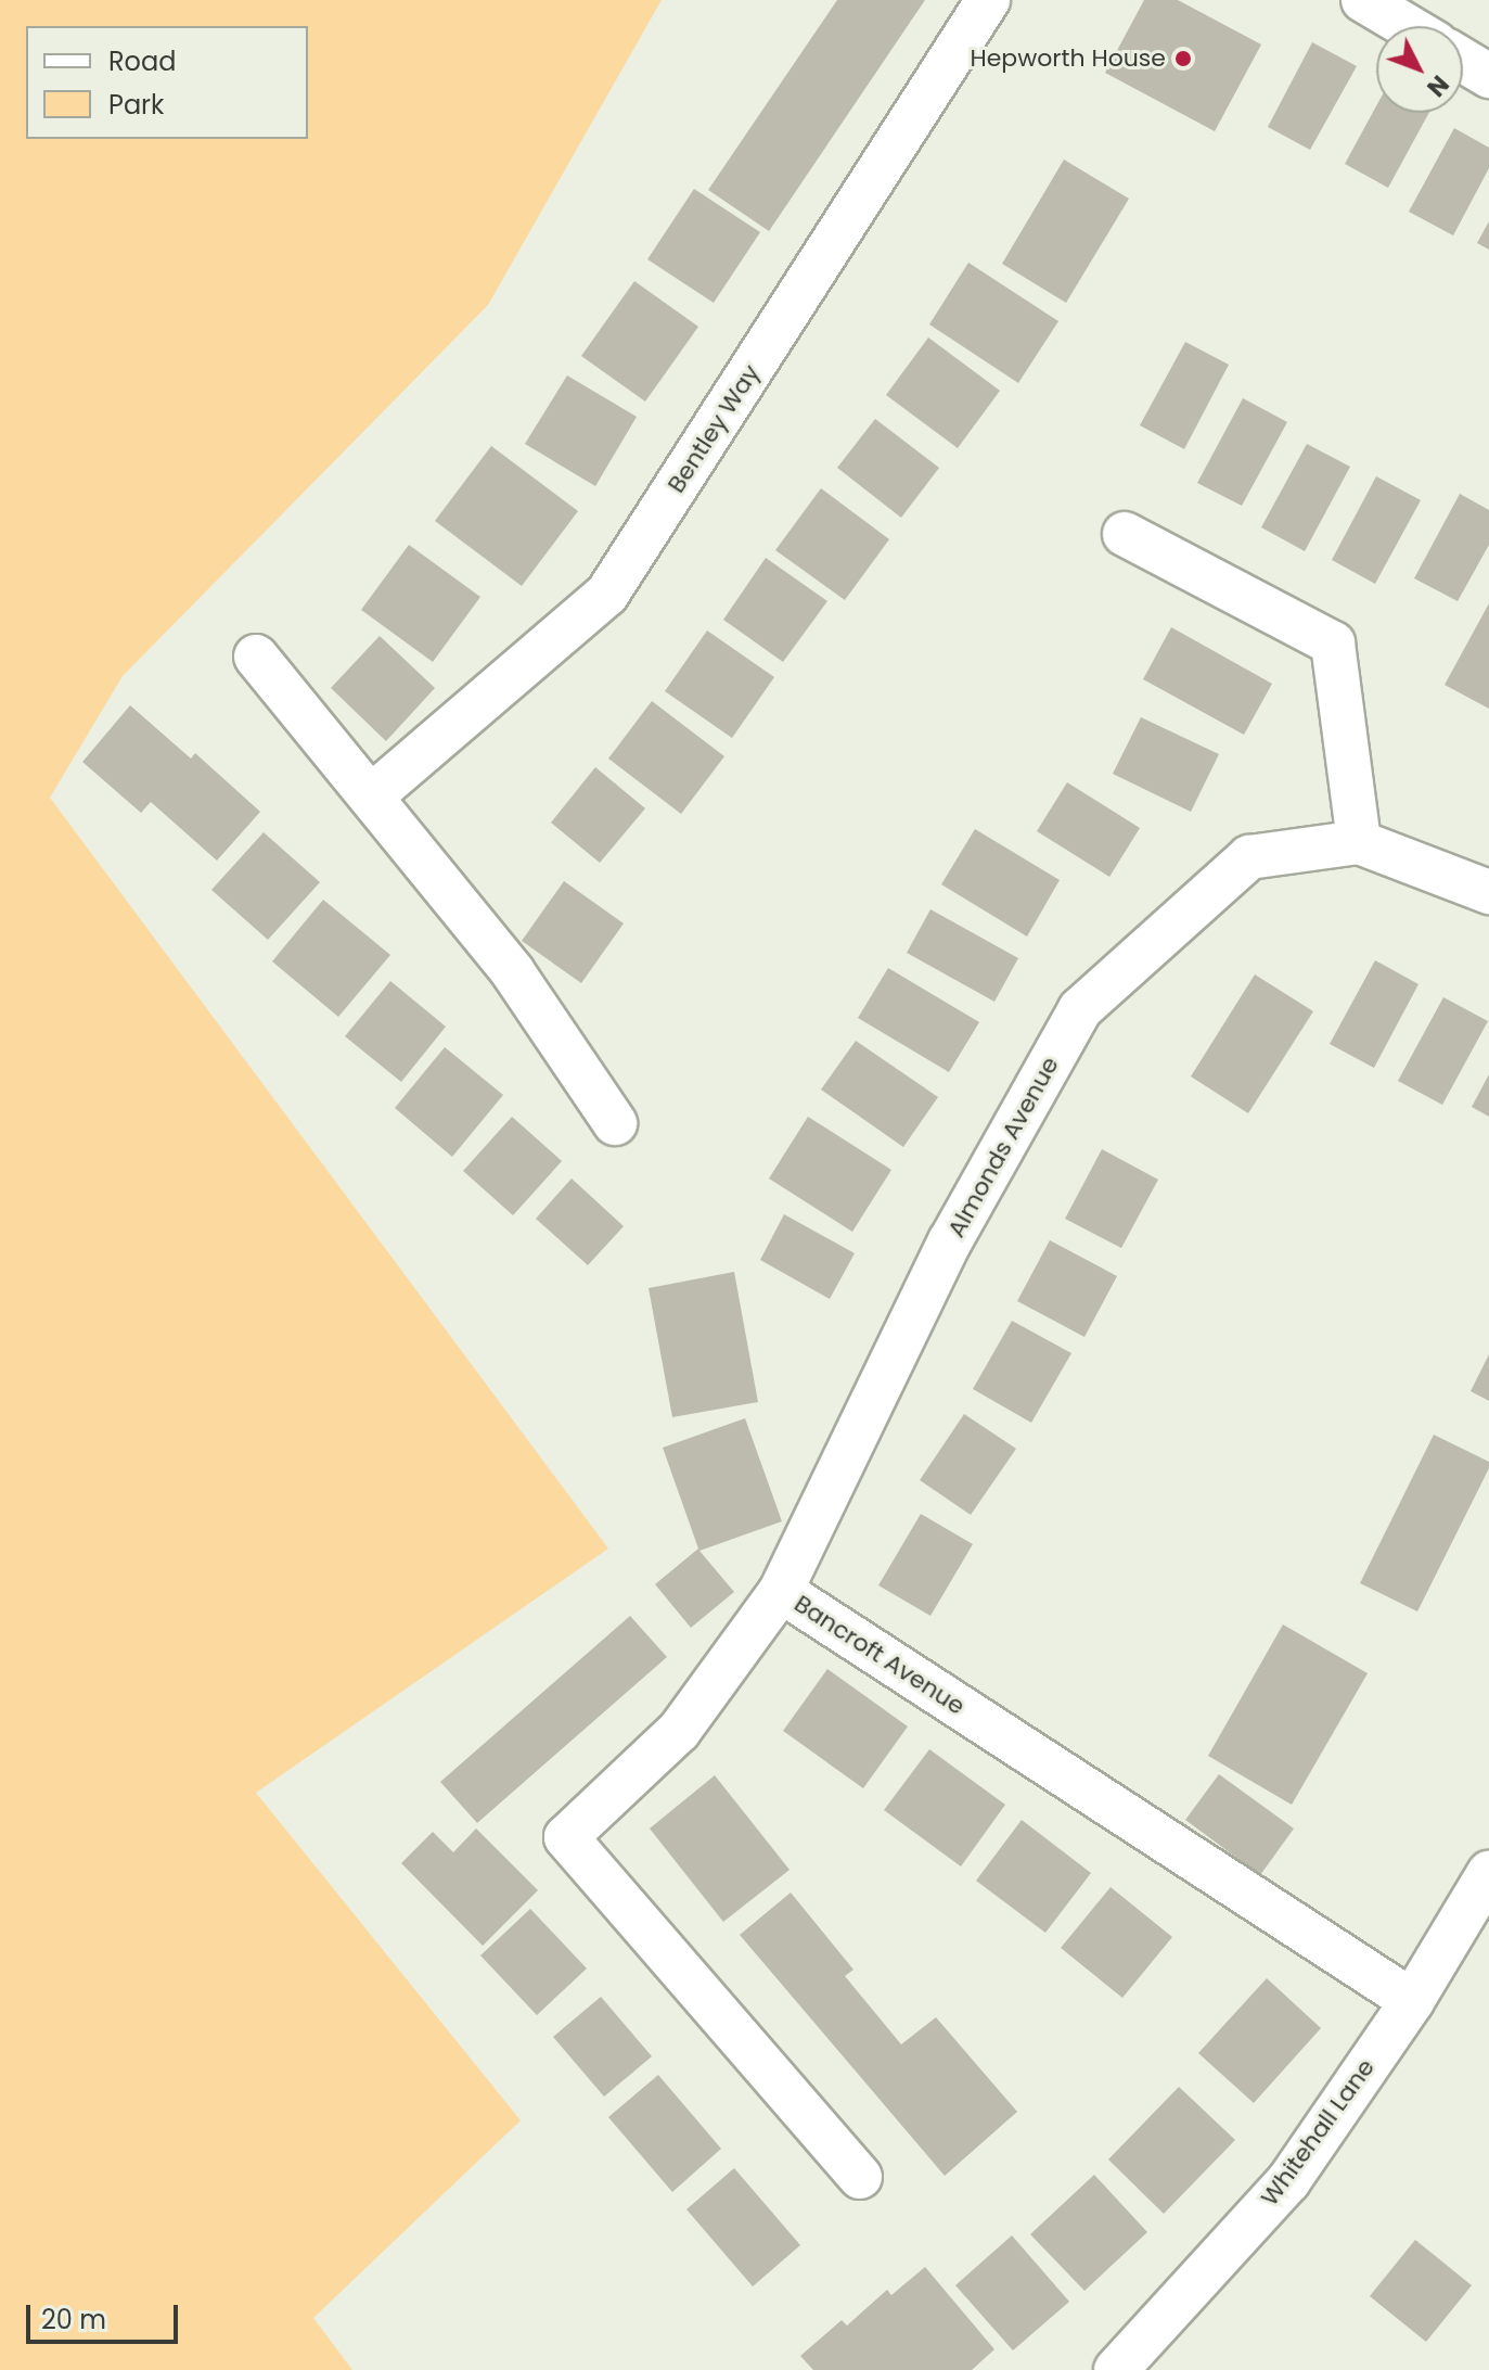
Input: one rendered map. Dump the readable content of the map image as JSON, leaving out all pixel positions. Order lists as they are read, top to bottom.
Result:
{
  "streets": {
    "street": [
      "Bentley Way",
      "Almonds Avenue",
      "Bancroft Avenue",
      "Whitehall Lane"
    ]
  },
  "crossings": [
    ["Almonds Avenue", "Bancroft Avenue"],
    ["Bancroft Avenue", "Whitehall Lane"]
  ],
  "places": ["Hepworth House"],
  "legend": ["Road", "Park"],
  "scale_bar": "20 m",
  "north": "bottom right"
}
